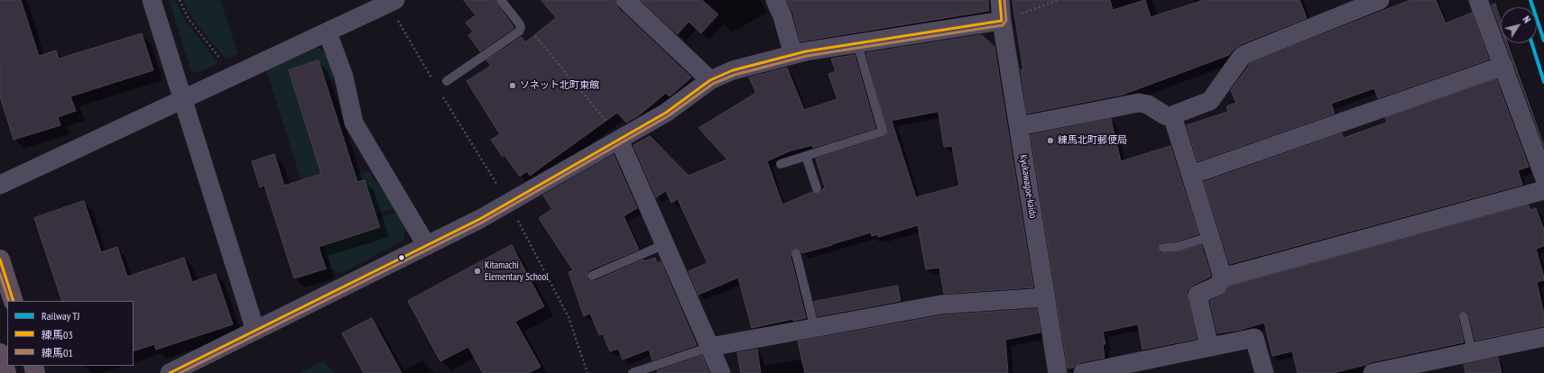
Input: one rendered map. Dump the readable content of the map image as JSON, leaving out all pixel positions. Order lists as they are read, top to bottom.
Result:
{
  "streets": {
    "street": ["Kyukawagoe-kaido"]
  },
  "places": ["ソネット北町東館", "練馬北町郵便局", "Kitamachi Elementary School"],
  "lines": ["rail line TJ", "transit line 練馬03", "transit line 練馬01"],
  "legend": ["Railway TJ", "練馬03", "練馬01"],
  "north": "top right"
}
